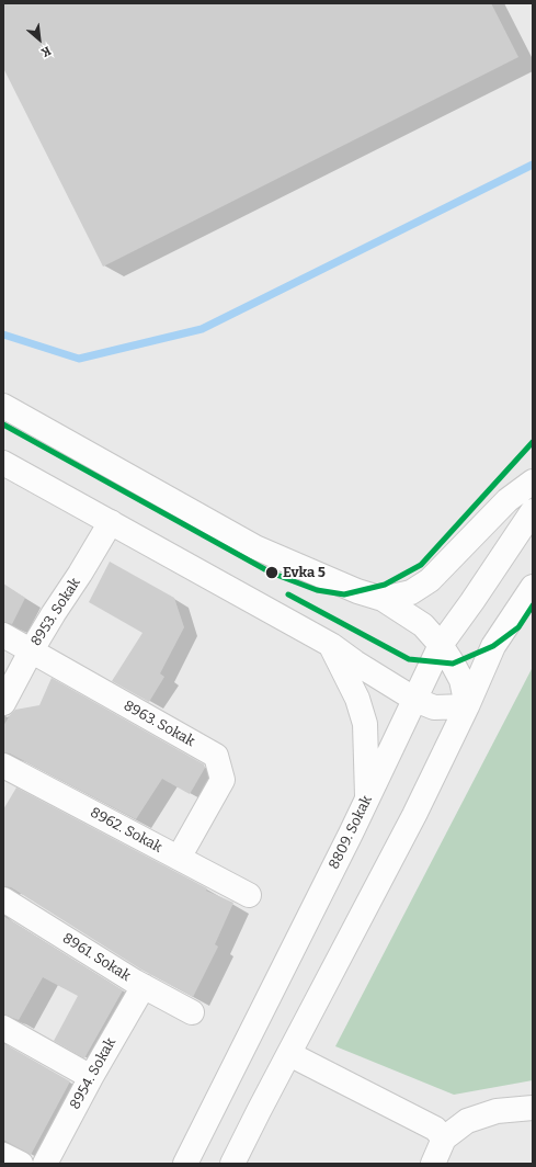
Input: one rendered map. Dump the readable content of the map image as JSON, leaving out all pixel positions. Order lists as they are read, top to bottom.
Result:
{
  "streets": {
    "street": [
      "8953. Sokak",
      "8963. Sokak",
      "8962. Sokak",
      "8809. Sokak",
      "8961. Sokak",
      "8954. Sokak"
    ]
  },
  "crossings": [
    ["8953. Sokak", "8963. Sokak"],
    ["8963. Sokak", "8962. Sokak"],
    ["8961. Sokak", "8954. Sokak"]
  ],
  "places": ["Evka 5"],
  "north": "bottom right"
}
